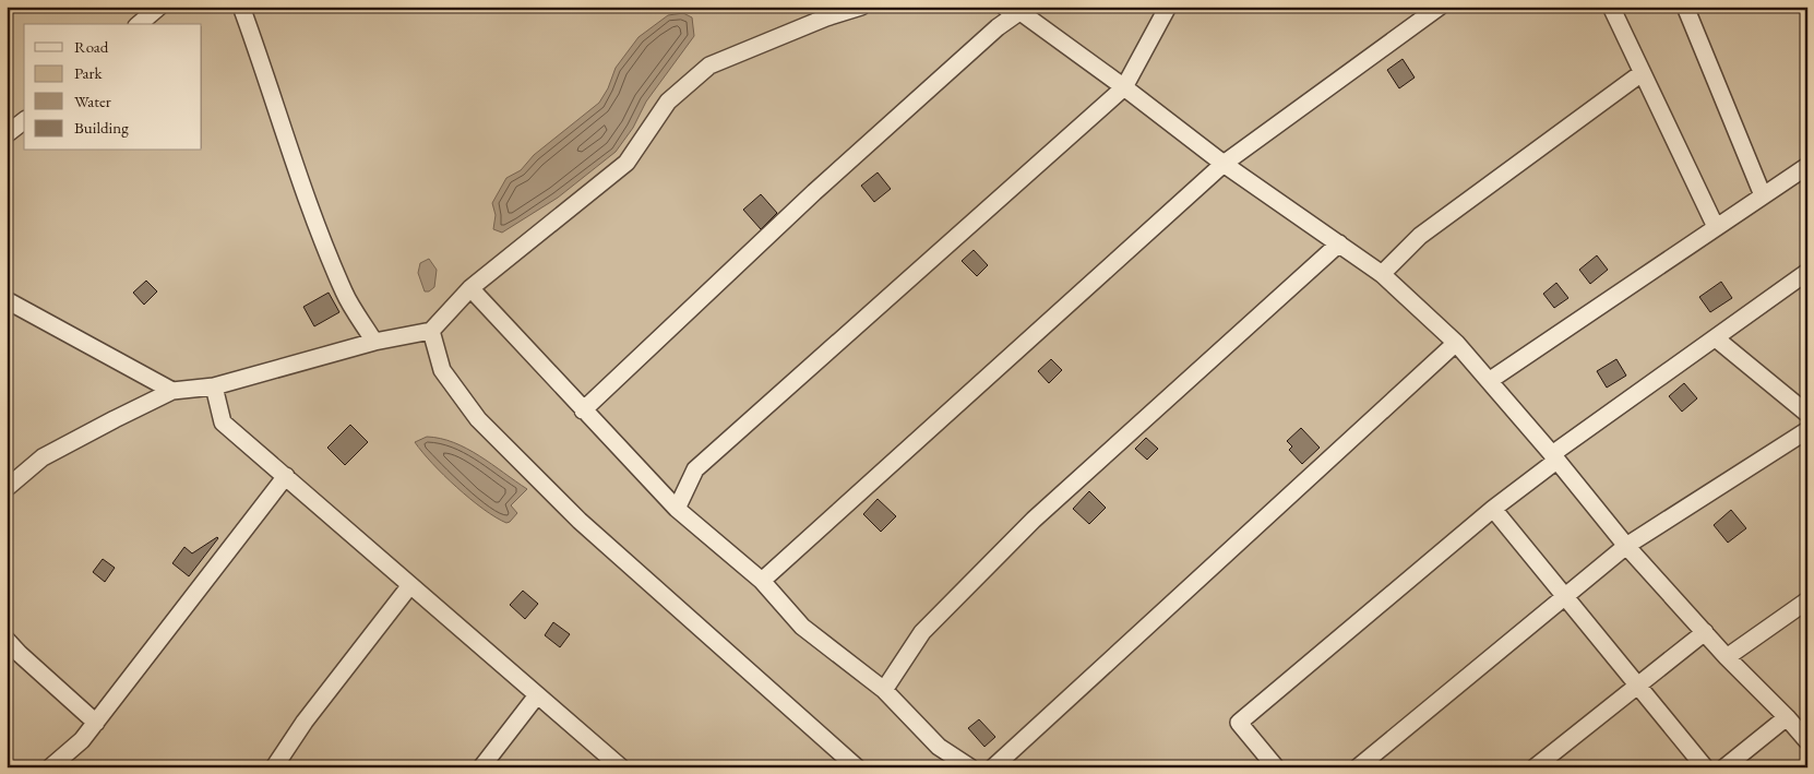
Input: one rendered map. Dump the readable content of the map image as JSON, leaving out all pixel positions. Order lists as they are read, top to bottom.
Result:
{
  "legend": [
    "Road",
    "Park",
    "Water",
    "Building"
  ]
}
